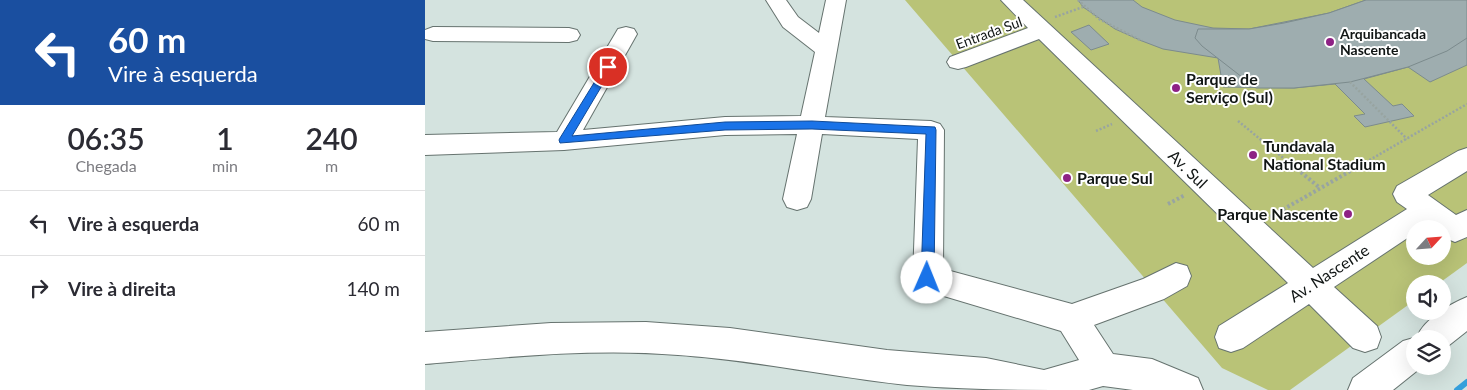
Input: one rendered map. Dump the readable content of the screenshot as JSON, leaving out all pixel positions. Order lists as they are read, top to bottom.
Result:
{
  "streets": {
    "street": ["Entrada Sul", "Av. Sul", "Av. Nascente"]
  },
  "crossings": [
    ["Entrada Sul", "Av. Sul"],
    ["Av. Sul", "Av. Nascente"]
  ],
  "places": [
    "Arquibancada Nascente",
    "Parque de Serviço (Sul)",
    "Tundavala National Stadium",
    "Parque Sul",
    "Parque Nascente"
  ],
  "north": "top right",
  "page": {
    "turn": ["60 m", "Vire à esquerda"],
    "eta": [
      "06:35",
      "Chegada",
      "1",
      "min",
      "240",
      "m"
    ],
    "list": [
      {
        "name": "Vire à esquerda",
        "value": "60 m"
      },
      {
        "name": "Vire à direita",
        "value": "140 m"
      }
    ]
  }
}
